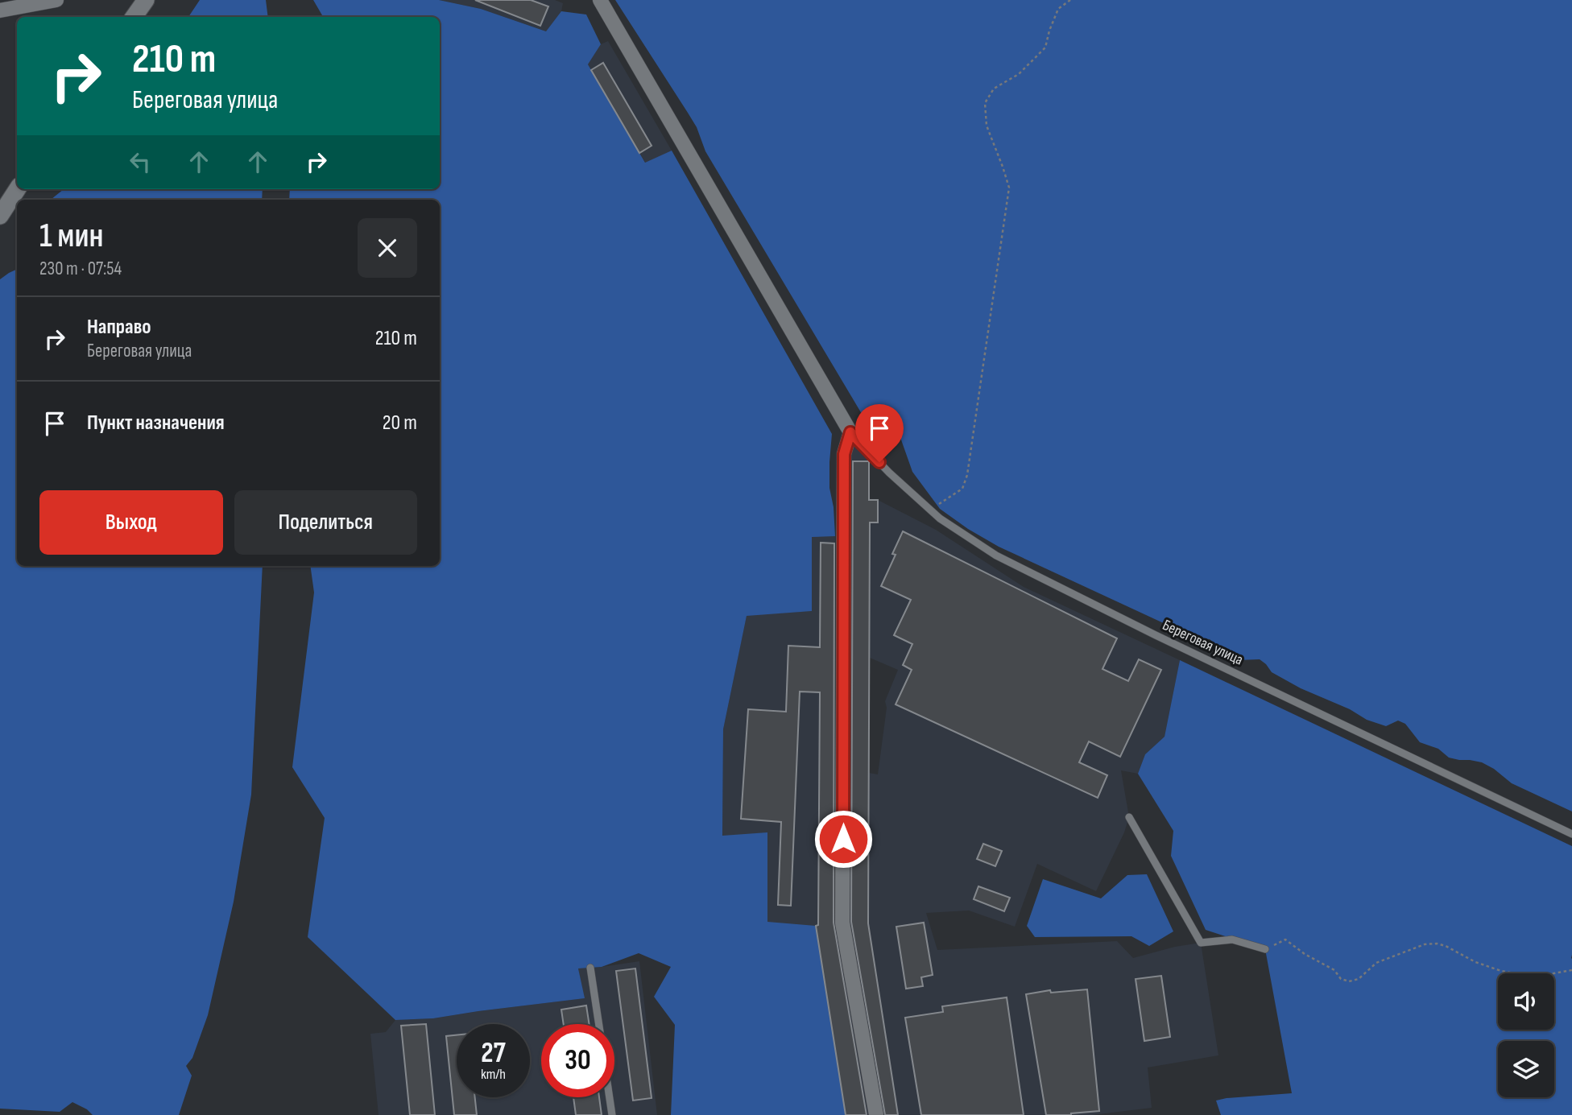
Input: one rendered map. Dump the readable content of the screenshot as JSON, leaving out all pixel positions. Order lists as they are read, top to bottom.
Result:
{
  "streets": {
    "lane": ["Береговая улица"]
  },
  "page": {
    "turn": ["210 m", "Береговая улица"],
    "heading": ["1 мин", "230 m · 07:54"],
    "list": [
      {
        "name": "Направо",
        "note": "Береговая улица",
        "value": "210 m"
      },
      {
        "name": "Пункт назначения",
        "value": "20 m"
      }
    ],
    "buttons": ["Выход", "Поделиться"],
    "speed": "27 km/h",
    "limit": "30"
  }
}
